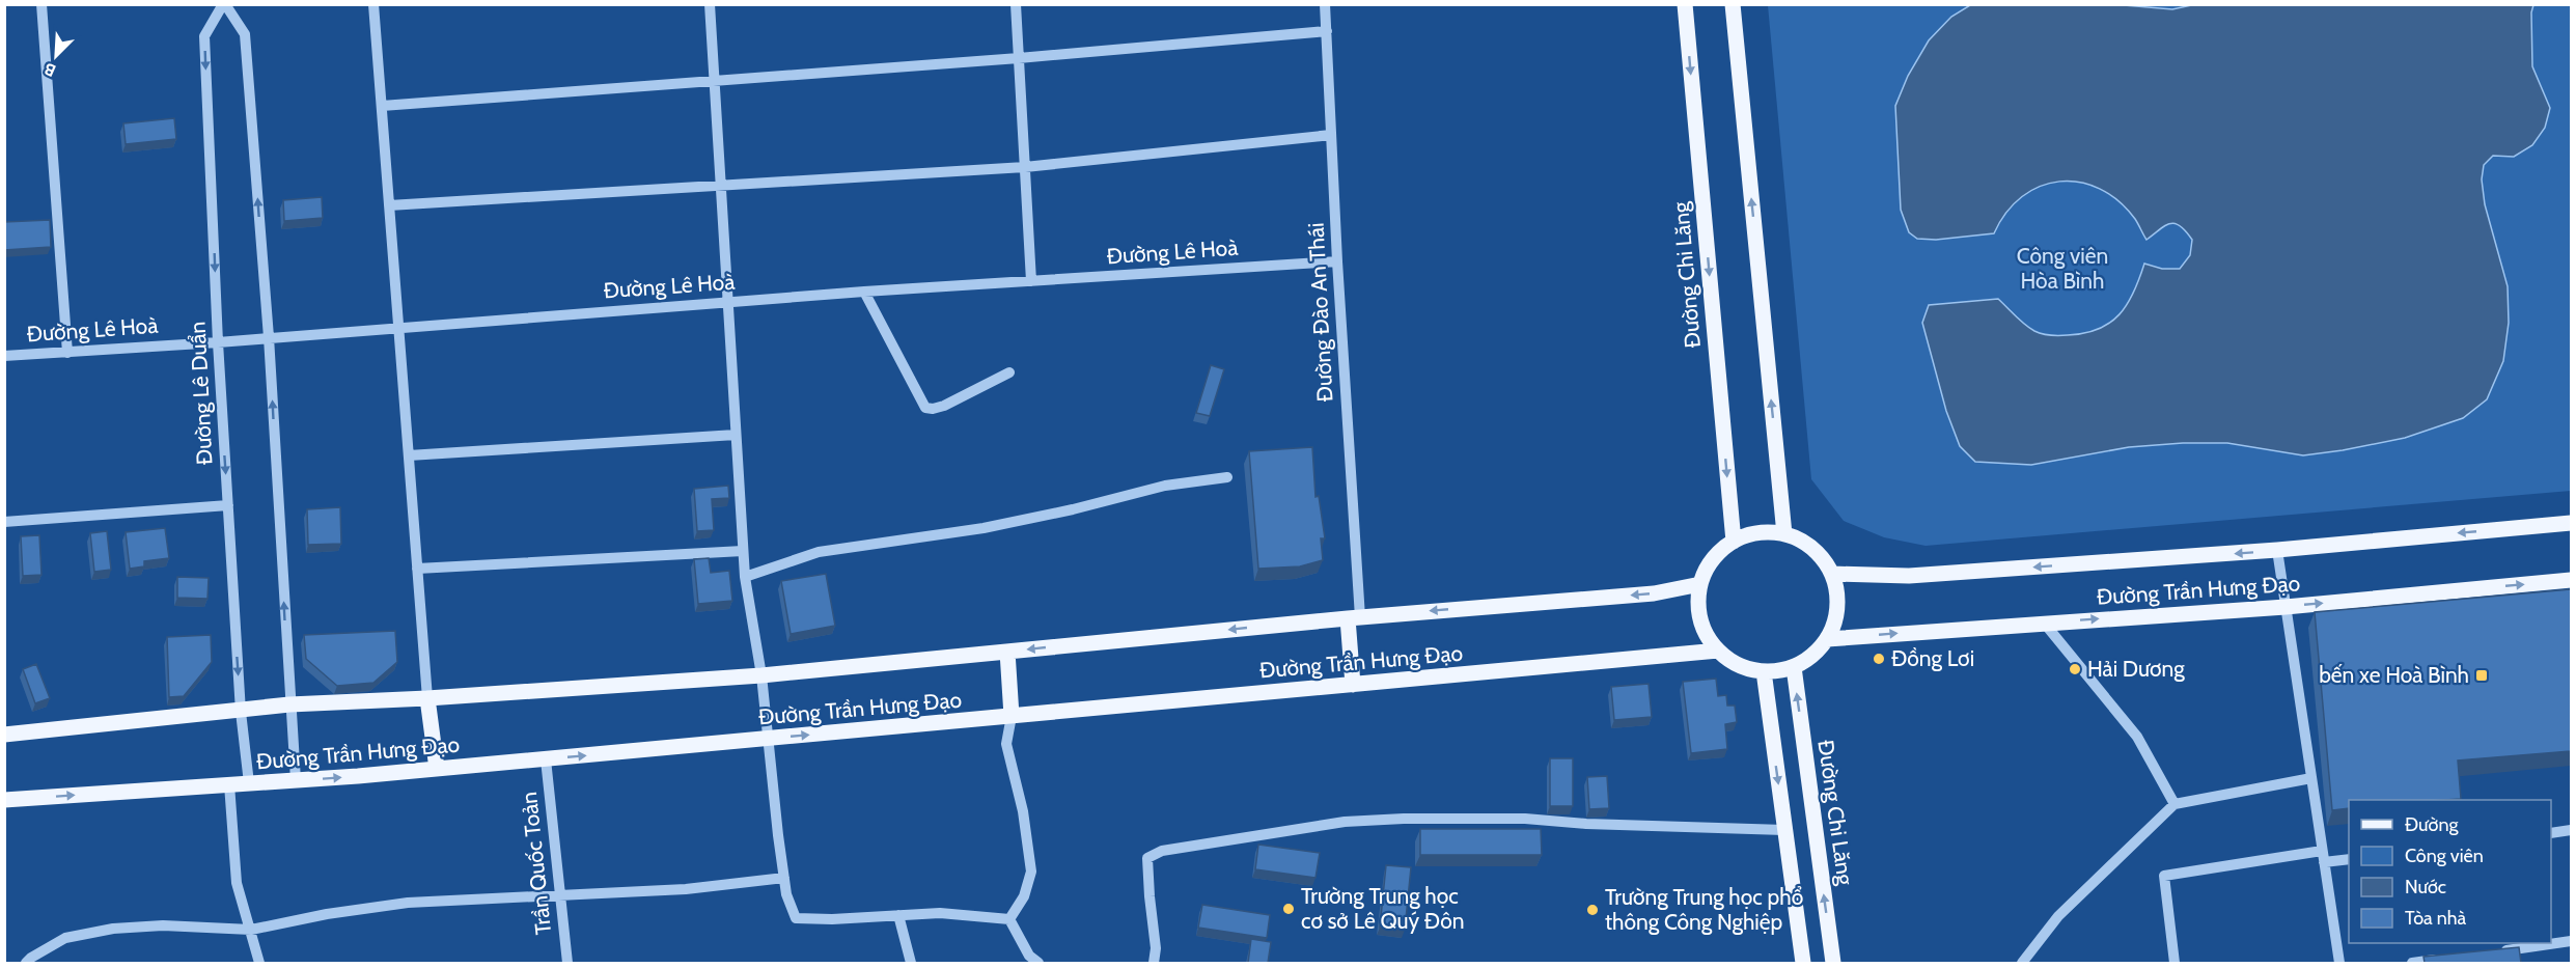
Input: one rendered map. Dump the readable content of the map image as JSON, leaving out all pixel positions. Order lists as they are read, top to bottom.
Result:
{
  "streets": {
    "main road": ["Đường Chi Lăng", "Đường Trần Hưng Đạo"],
    "street": [
      "Đường Lê Hoà",
      "Đường Đào An Thái",
      "Đường Lê Duẩn",
      "Trần Quốc Toản"
    ]
  },
  "crossings": [
    ["Đường Lê Hoà", "Đường Đào An Thái"],
    ["Đường Lê Hoà", "Đường Lê Duẩn"],
    ["Đường Chi Lăng", "Đường Trần Hưng Đạo"],
    ["Đường Đào An Thái", "Đường Trần Hưng Đạo"],
    ["Đường Lê Duẩn", "Đường Trần Hưng Đạo"],
    ["Đường Trần Hưng Đạo", "Trần Quốc Toản"]
  ],
  "parks": ["Công viên Hòa Bình"],
  "places": {
    "other": [
      "Đồng Lơi",
      "Hải Dương",
      "Trường Trung học cơ sở Lê Quý Đôn",
      "Trường Trung học phổ thông Công Nghiệp"
    ],
    "transit": ["bến xe Hoà Bình"]
  },
  "legend": [
    "Đường",
    "Công viên",
    "Nước",
    "Tòa nhà"
  ],
  "north": "bottom left"
}
